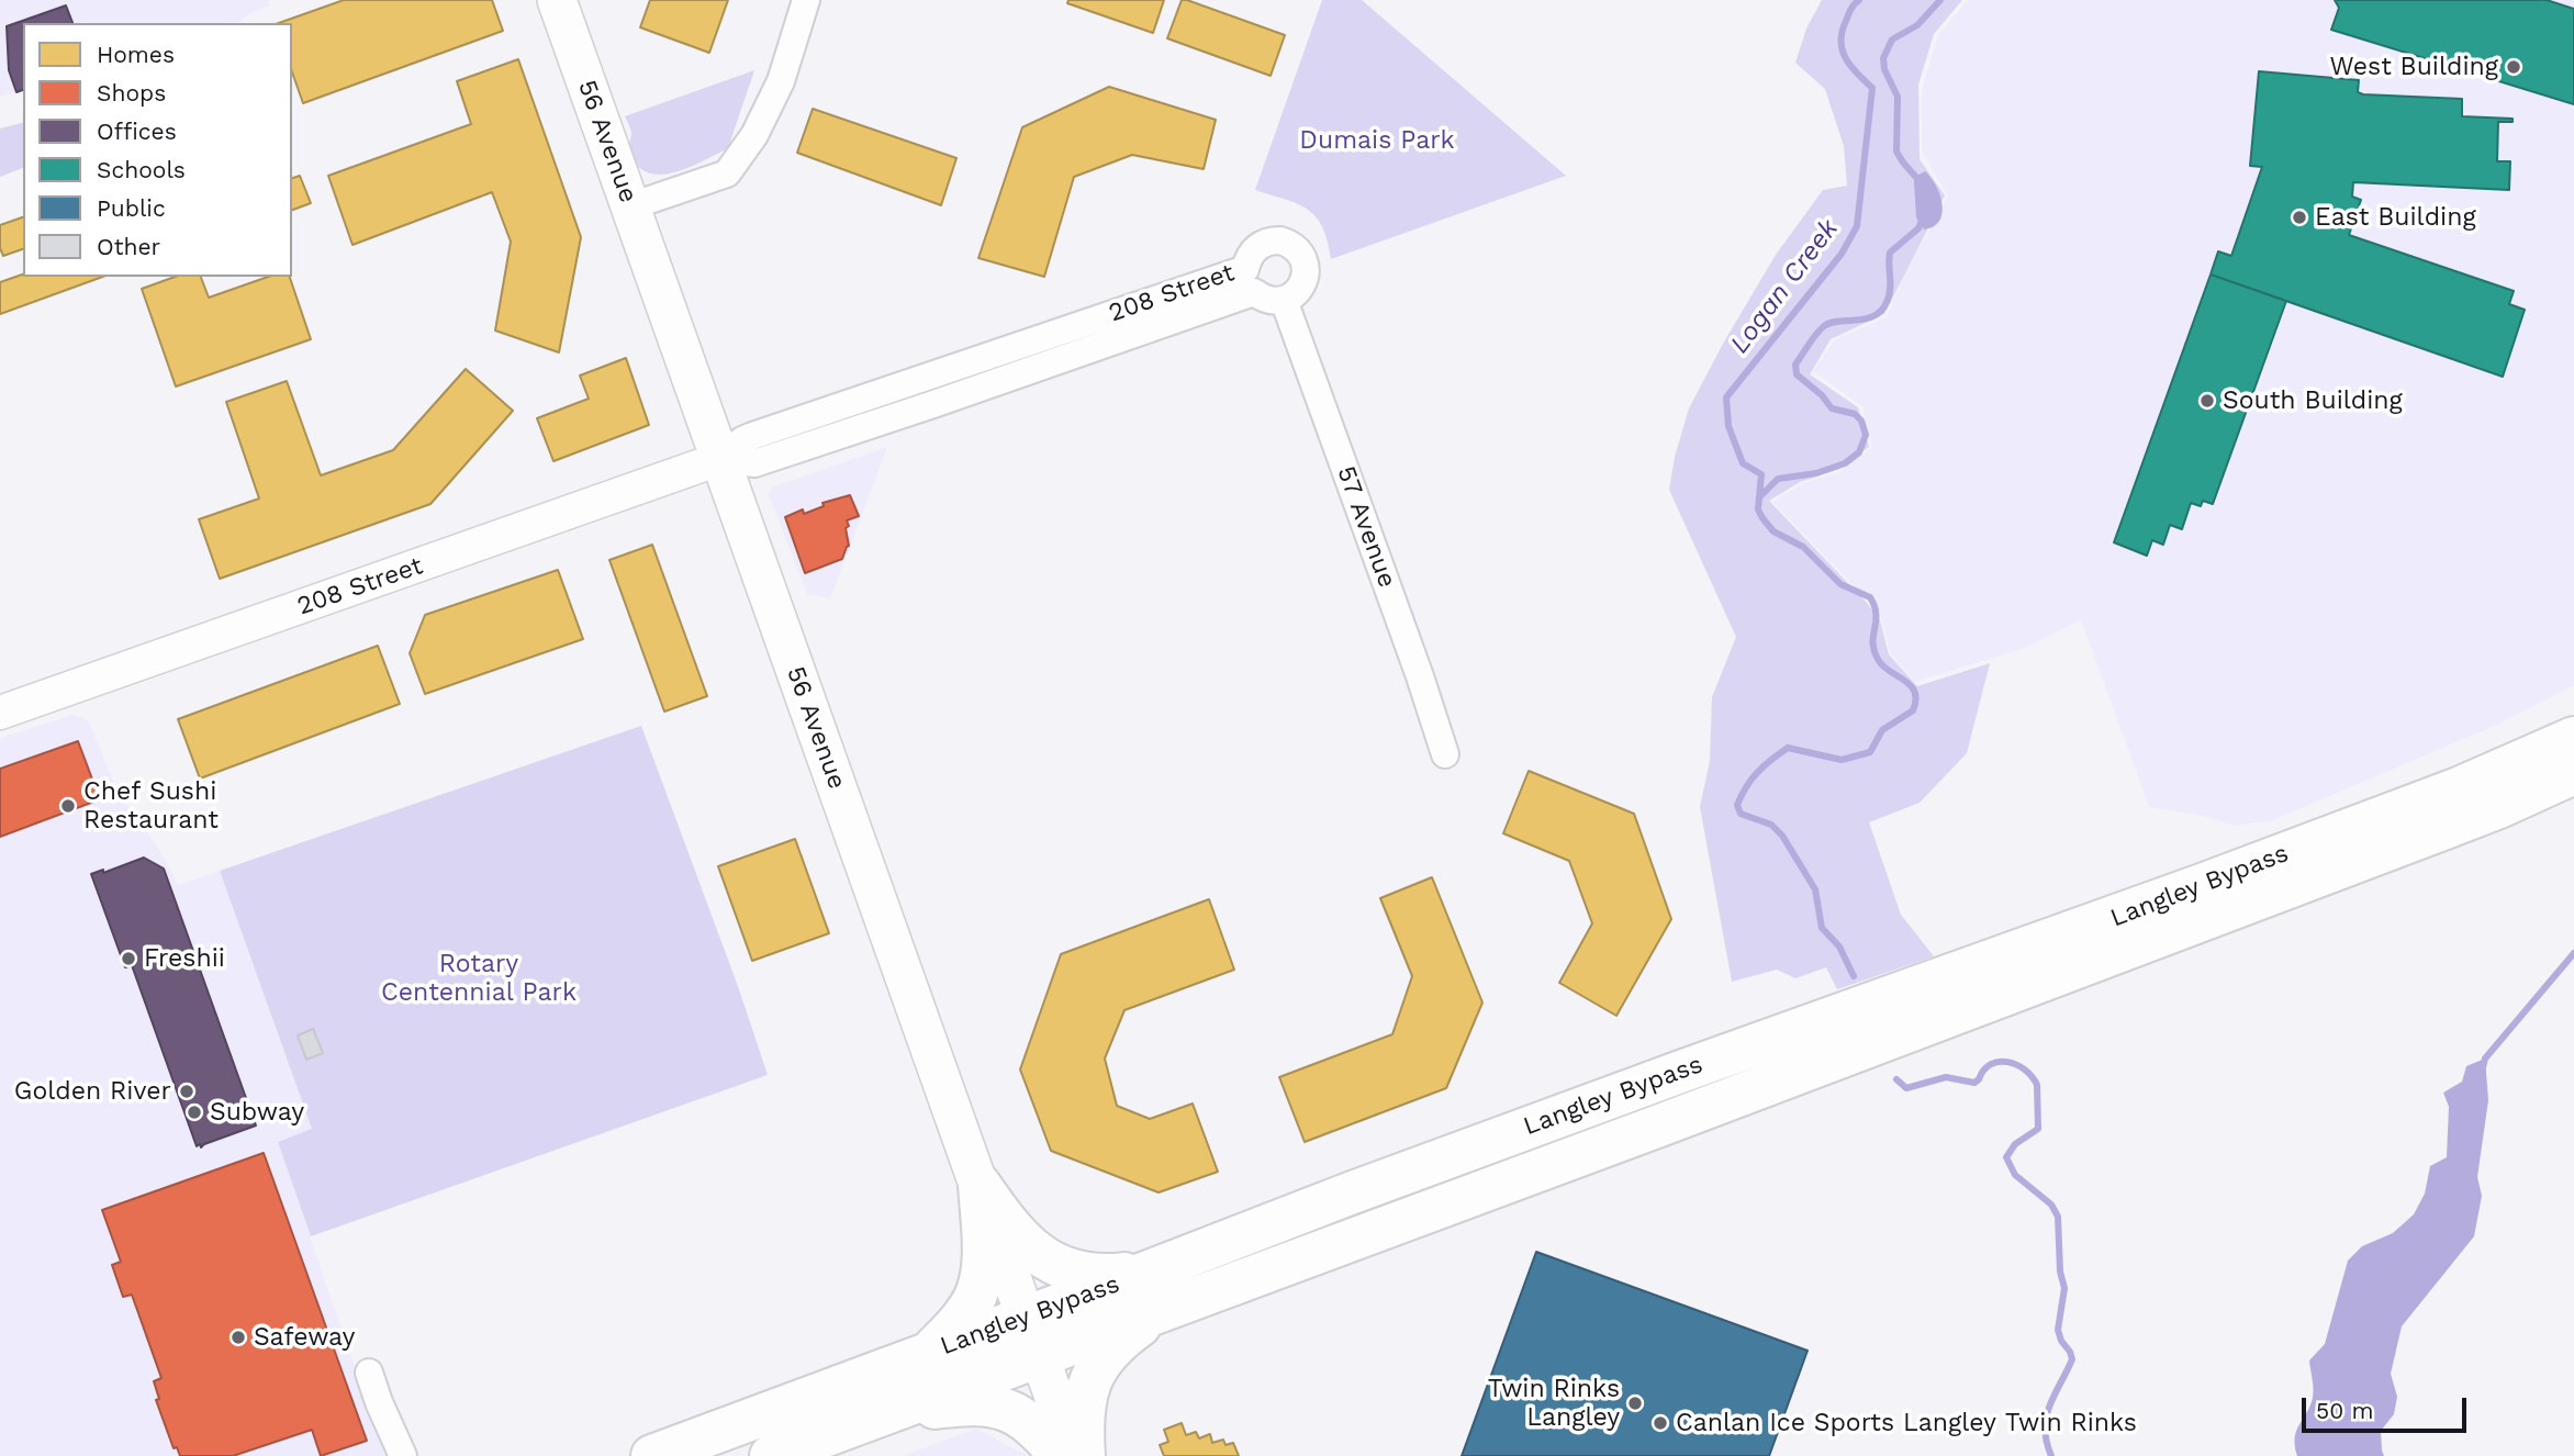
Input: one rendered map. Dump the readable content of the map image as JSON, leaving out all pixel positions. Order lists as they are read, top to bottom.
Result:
{
  "streets": {
    "main road": ["56 Avenue", "Langley Bypass"],
    "street": ["208 Street", "57 Avenue"]
  },
  "crossings": [
    ["56 Avenue", "208 Street"],
    ["56 Avenue", "Langley Bypass"],
    ["208 Street", "57 Avenue"]
  ],
  "water": ["Logan Creek"],
  "parks": ["Dumais Park", "Rotary Centennial Park"],
  "places": [
    "West Building",
    "East Building",
    "South Building",
    "Chef Sushi Restaurant",
    "Freshii",
    "Golden River",
    "Subway",
    "Safeway",
    "Twin Rinks Langley",
    "Canlan Ice Sports Langley Twin Rinks"
  ],
  "legend": [
    "Homes",
    "Shops",
    "Offices",
    "Schools",
    "Public",
    "Other"
  ],
  "scale_bar": "50 m"
}
